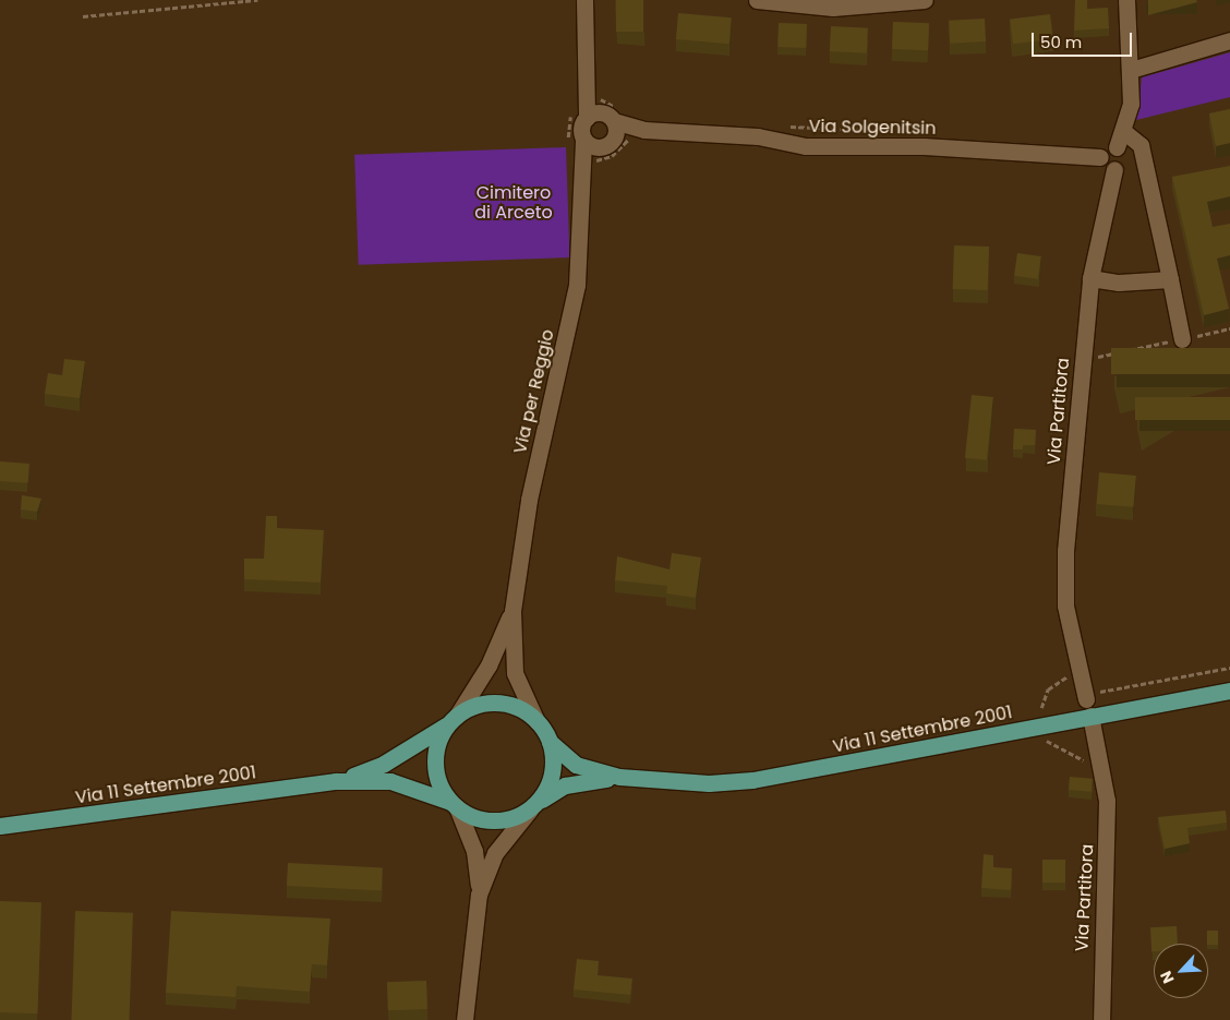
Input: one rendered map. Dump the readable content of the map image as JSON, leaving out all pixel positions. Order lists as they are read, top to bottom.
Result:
{
  "streets": {
    "main road": ["Via 11 Settembre 2001"],
    "street": ["Via Solgenitsin", "Via per Reggio", "Via Partitora"]
  },
  "crossings": [
    ["Via Solgenitsin", "Via per Reggio"],
    ["Via Solgenitsin", "Via Partitora"],
    ["Via per Reggio", "Via 11 Settembre 2001"],
    ["Via Partitora", "Via 11 Settembre 2001"]
  ],
  "parks": ["Cimitero di Arceto"],
  "scale_bar": "50 m",
  "north": "bottom left"
}
